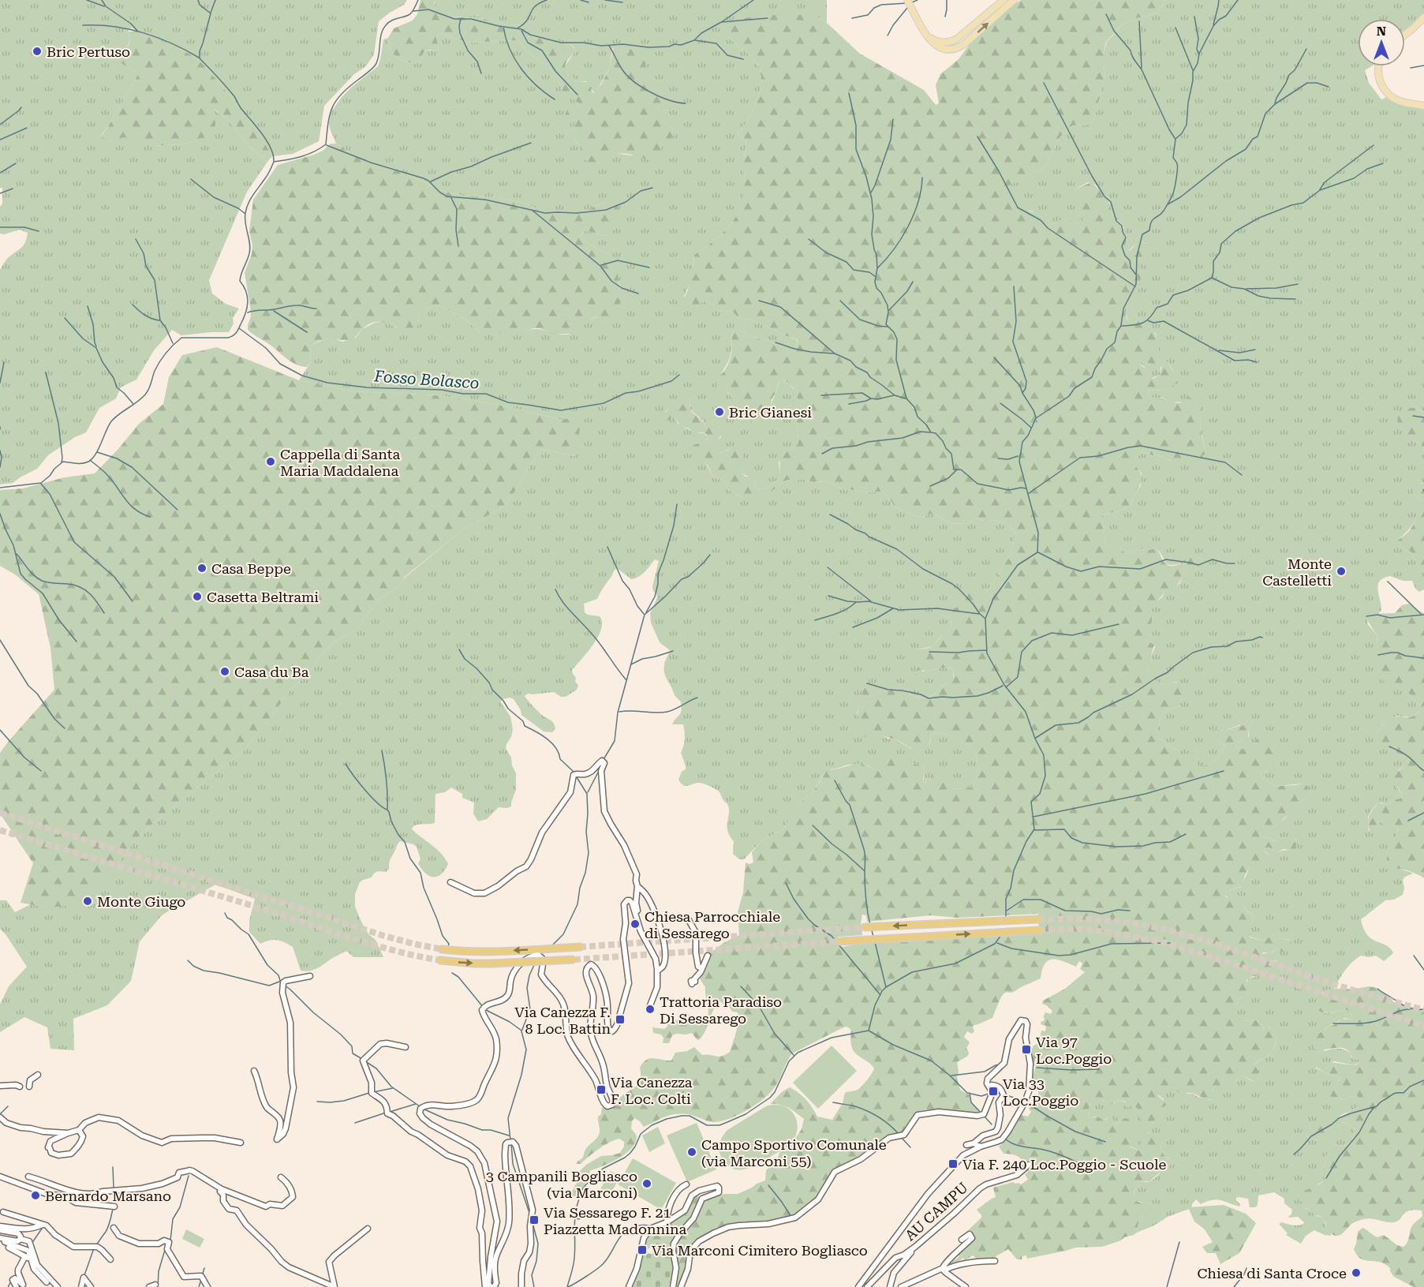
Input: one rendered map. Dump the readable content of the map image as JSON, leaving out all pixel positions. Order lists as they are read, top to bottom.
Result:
{
  "streets": {
    "street": ["AU CAMPU"]
  },
  "water": ["Fosso Bolasco"],
  "places": {
    "other": [
      "Bric Pertuso",
      "Bric Gianesi",
      "Cappella di Santa Maria Maddalena",
      "Casa Beppe",
      "Monte Castelletti",
      "Casetta Beltrami",
      "Casa du Ba",
      "Monte Giugo",
      "Chiesa Parrocchiale di Sessarego",
      "Trattoria Paradiso Di Sessarego",
      "Campo Sportivo Comunale (via Marconi 55)",
      "3 Campanili Bogliasco (via Marconi)",
      "Bernardo Marsano",
      "Chiesa di Santa Croce"
    ],
    "transit": [
      "Via Canezza F. 8 Loc. Battin",
      "Via 97 Loc.Poggio",
      "Via Canezza F. Loc. Colti",
      "Via 33 Loc.Poggio",
      "Via F. 240 Loc.Poggio - Scuole",
      "Via Sessarego F. 21 Piazzetta Madonnina",
      "Via Marconi Cimitero Bogliasco"
    ]
  },
  "north": "top"
}
